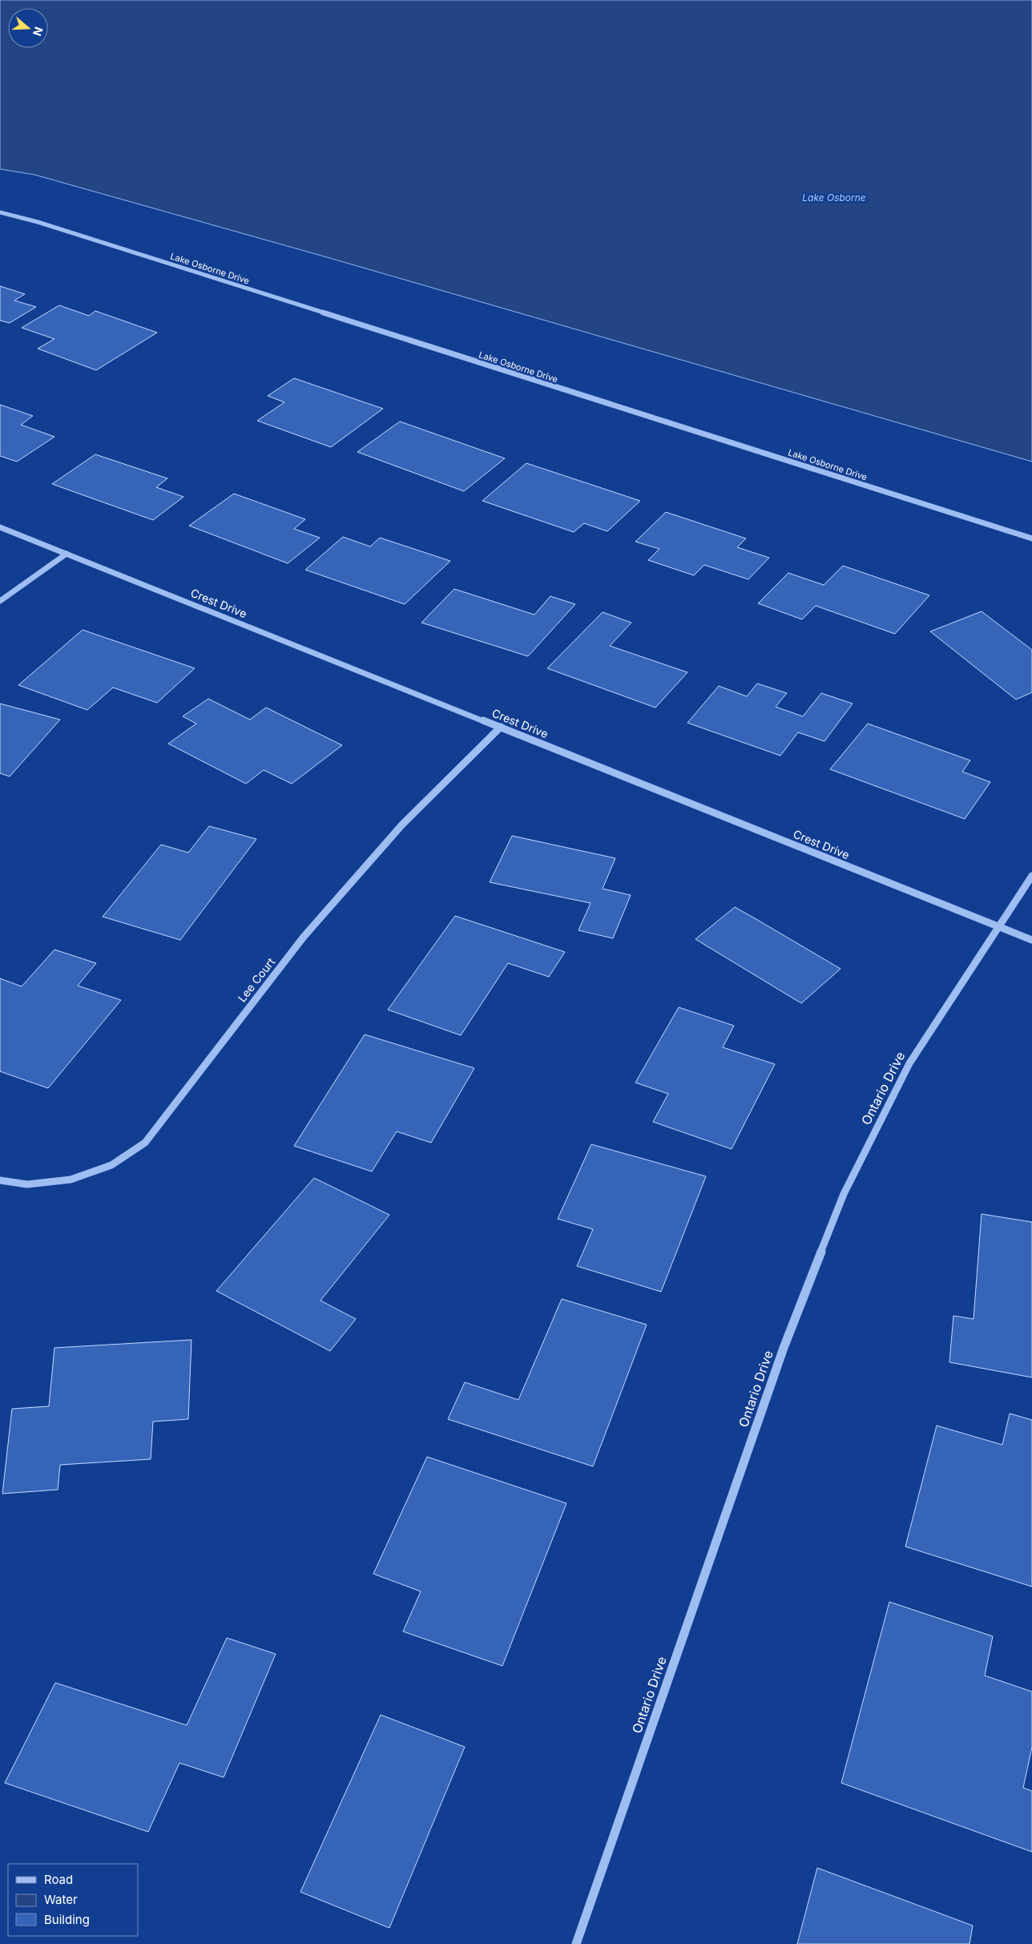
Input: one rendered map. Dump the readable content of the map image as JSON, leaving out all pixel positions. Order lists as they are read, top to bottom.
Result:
{
  "streets": {
    "street": [
      "Lake Osborne Drive",
      "Crest Drive",
      "Lee Court",
      "Ontario Drive"
    ]
  },
  "crossings": [
    ["Crest Drive", "Lee Court"],
    ["Crest Drive", "Ontario Drive"]
  ],
  "water": ["Lake Osborne"],
  "legend": ["Road", "Water", "Building"],
  "north": "right"
}
